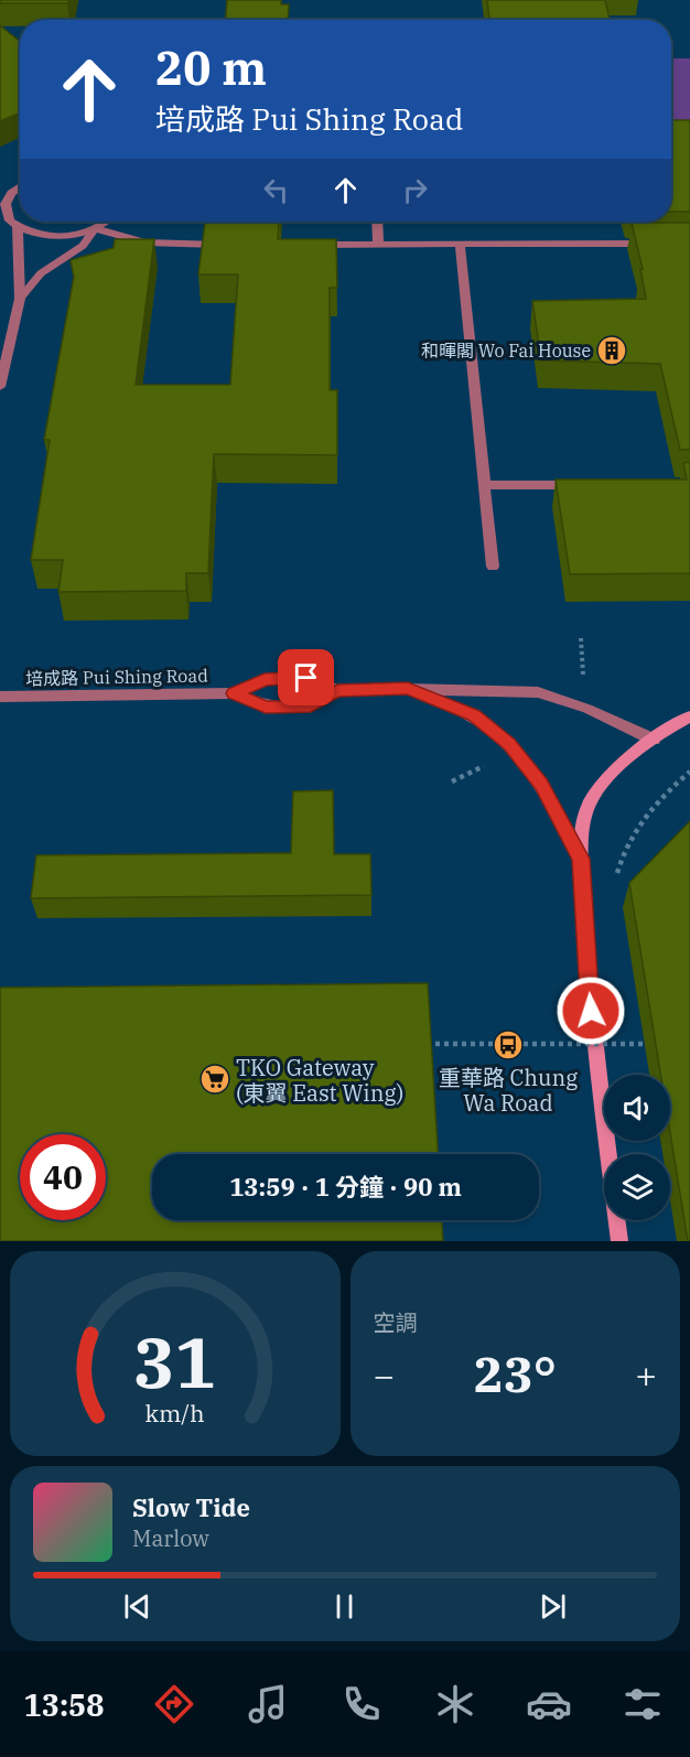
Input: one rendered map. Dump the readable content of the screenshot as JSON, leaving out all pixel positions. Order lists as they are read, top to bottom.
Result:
{
  "streets": {
    "street": ["培成路 Pui Shing Road"]
  },
  "places": {
    "building": ["和暉閣 Wo Fai House"],
    "bus stop": ["重華路 Chung Wa Road"],
    "supermarket": ["TKO Gateway (東翼 East Wing)"]
  },
  "page": {
    "turn": ["20 m", "培成路 Pui Shing Road"],
    "limit": "40",
    "trip": "13:59 · 1 分鐘 · 90 m",
    "tile": "空調",
    "heat": ["−", "23°", "+"],
    "song": ["Slow Tide", "Marlow"],
    "tabs": "13:58",
    "gauge": ["31", "km/h"]
  }
}
